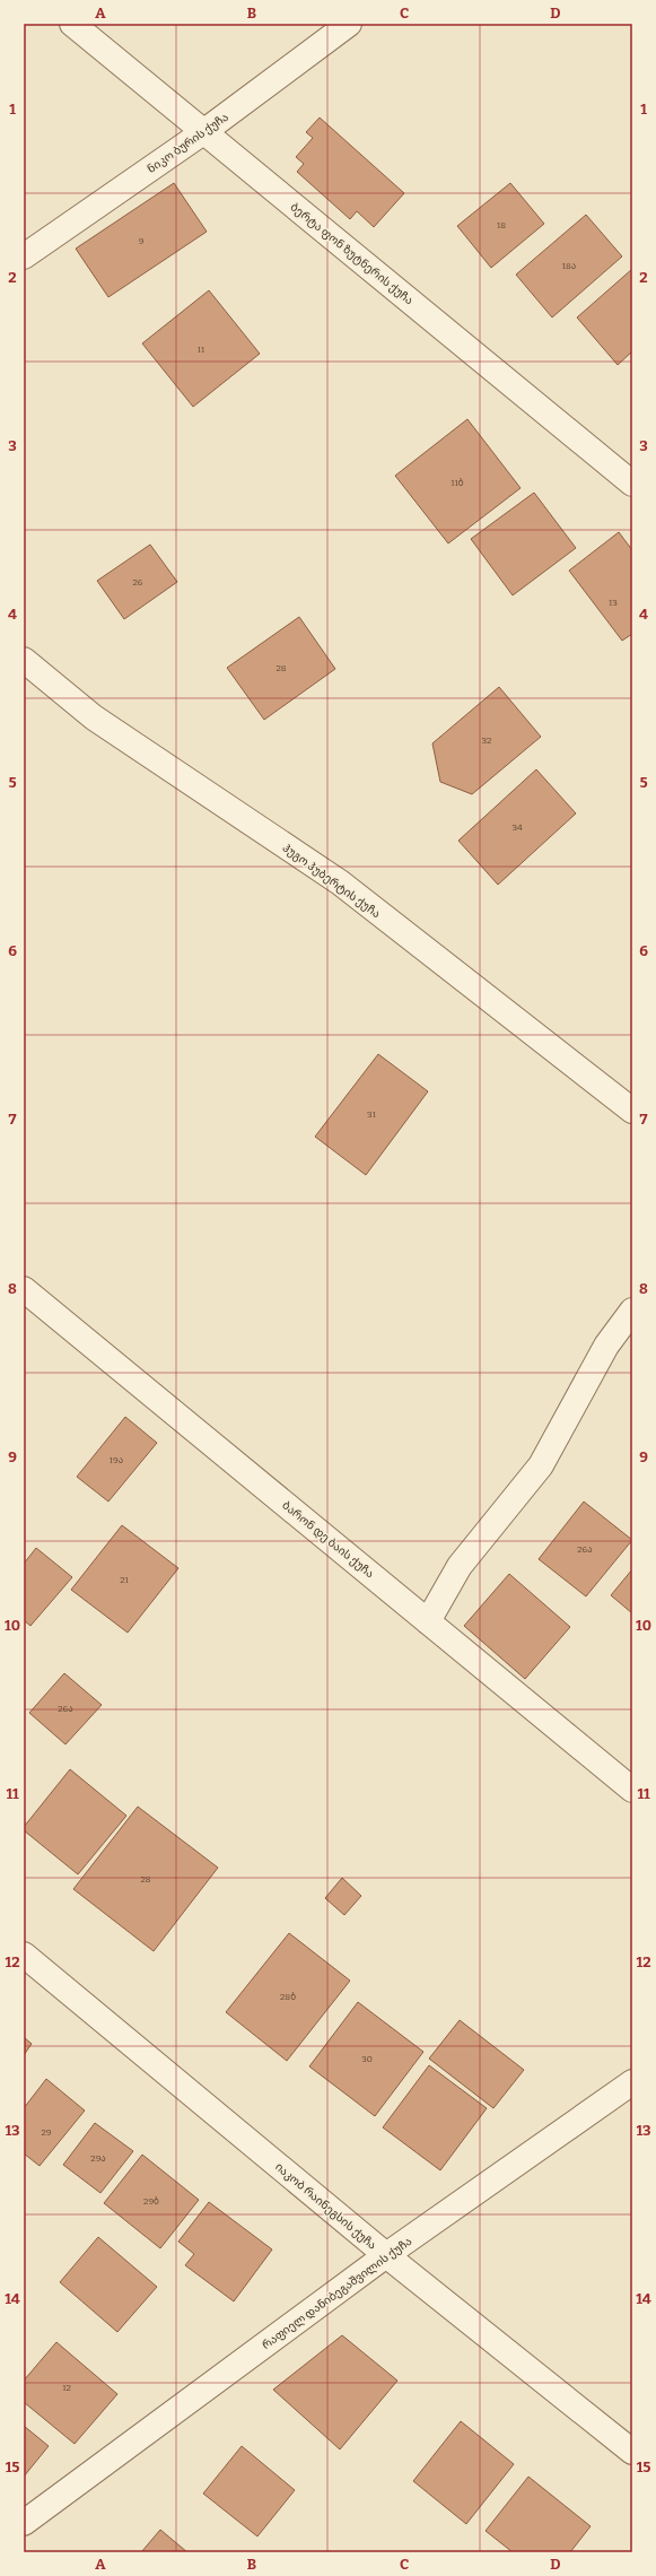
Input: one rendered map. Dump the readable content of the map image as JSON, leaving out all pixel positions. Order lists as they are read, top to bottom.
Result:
{
  "streets": {
    "street": [
      "ნიკო ბურის ქუჩა",
      "ბერტა ფონ ზუტნერის ქუჩა",
      "ჰუგო ჰუბერტის ქუჩა",
      "ბარონ დე ბაის ქუჩა",
      "იაკობ რაინეგსის ქუჩა",
      "რაფიელ დანიბეგაშვილის ქუჩა"
    ]
  },
  "crossings": [
    ["ნიკო ბურის ქუჩა", "ბერტა ფონ ზუტნერის ქუჩა"],
    ["იაკობ რაინეგსის ქუჩა", "რაფიელ დანიბეგაშვილის ქუჩა"]
  ],
  "house_numbers": [
    "18",
    "9",
    "18ა",
    "11",
    "11ბ",
    "26",
    "13",
    "28",
    "32",
    "34",
    "31",
    "19ა",
    "26ა",
    "21",
    "26ა",
    "28",
    "28ბ",
    "30",
    "29",
    "29ა",
    "29ბ",
    "12"
  ],
  "grid": {
    "columns": [
      "A",
      "B",
      "C",
      "D"
    ],
    "rows": [
      "1",
      "2",
      "3",
      "4",
      "5",
      "6",
      "7",
      "8",
      "9",
      "10",
      "11",
      "12",
      "13",
      "14",
      "15"
    ]
  }
}
